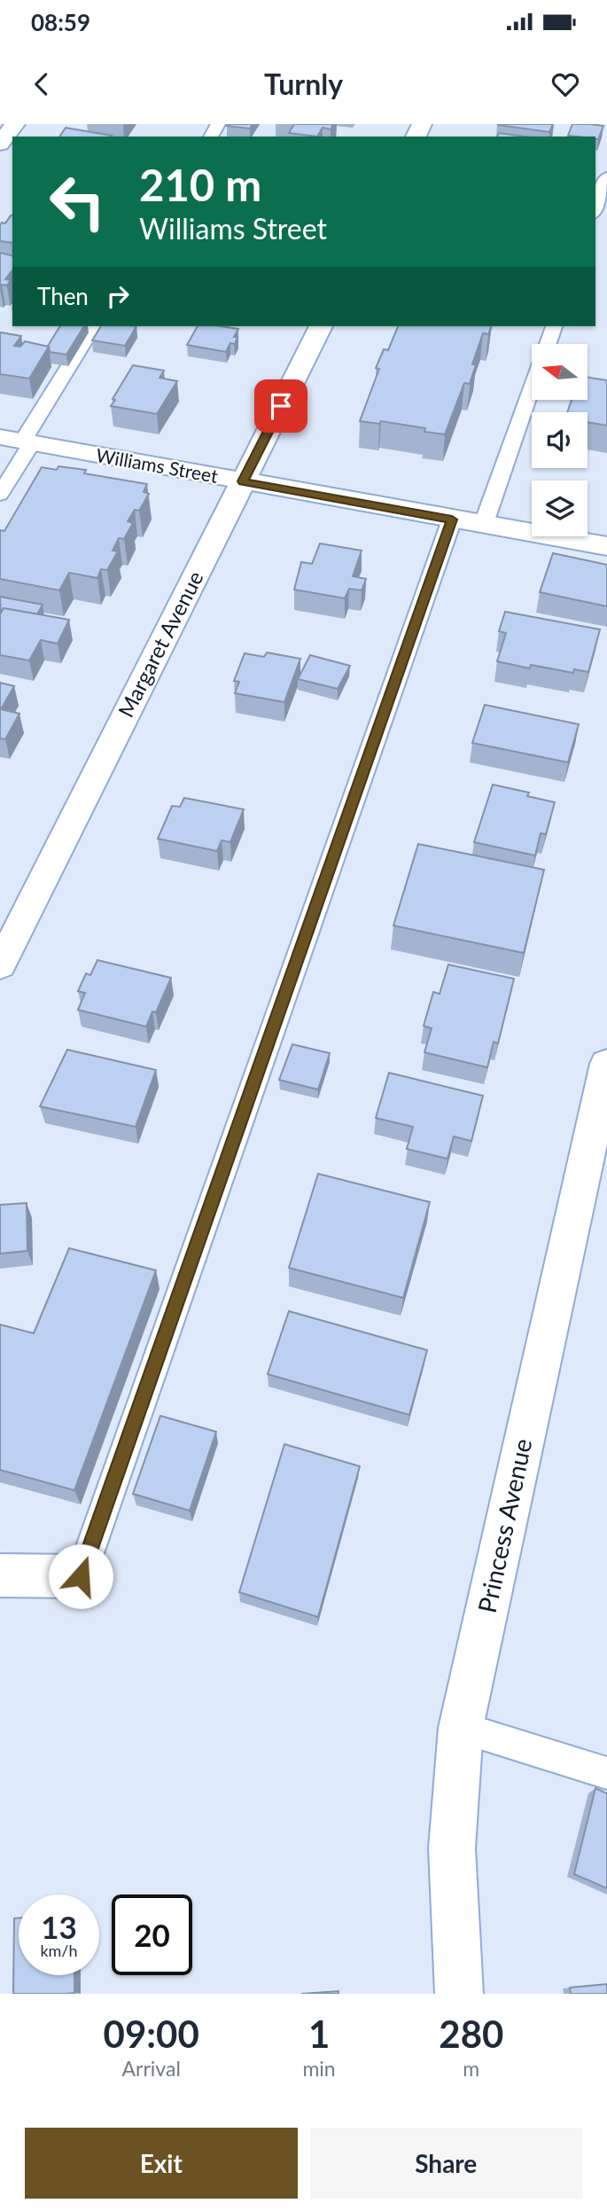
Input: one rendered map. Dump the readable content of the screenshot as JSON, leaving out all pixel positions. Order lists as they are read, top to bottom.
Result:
{
  "streets": {
    "street": ["Williams Street", "Margaret Avenue", "Princess Avenue"]
  },
  "crossings": [
    ["Williams Street", "Margaret Avenue"]
  ],
  "north": "left",
  "page": {
    "status": "08:59",
    "header": "Turnly",
    "turn": ["210 m", "Williams Street"],
    "then": "Then",
    "speed": "13 km/h",
    "limit": "20",
    "eta": [
      "09:00",
      "Arrival",
      "1",
      "min",
      "280",
      "m"
    ],
    "buttons": ["Exit", "Share"]
  }
}
